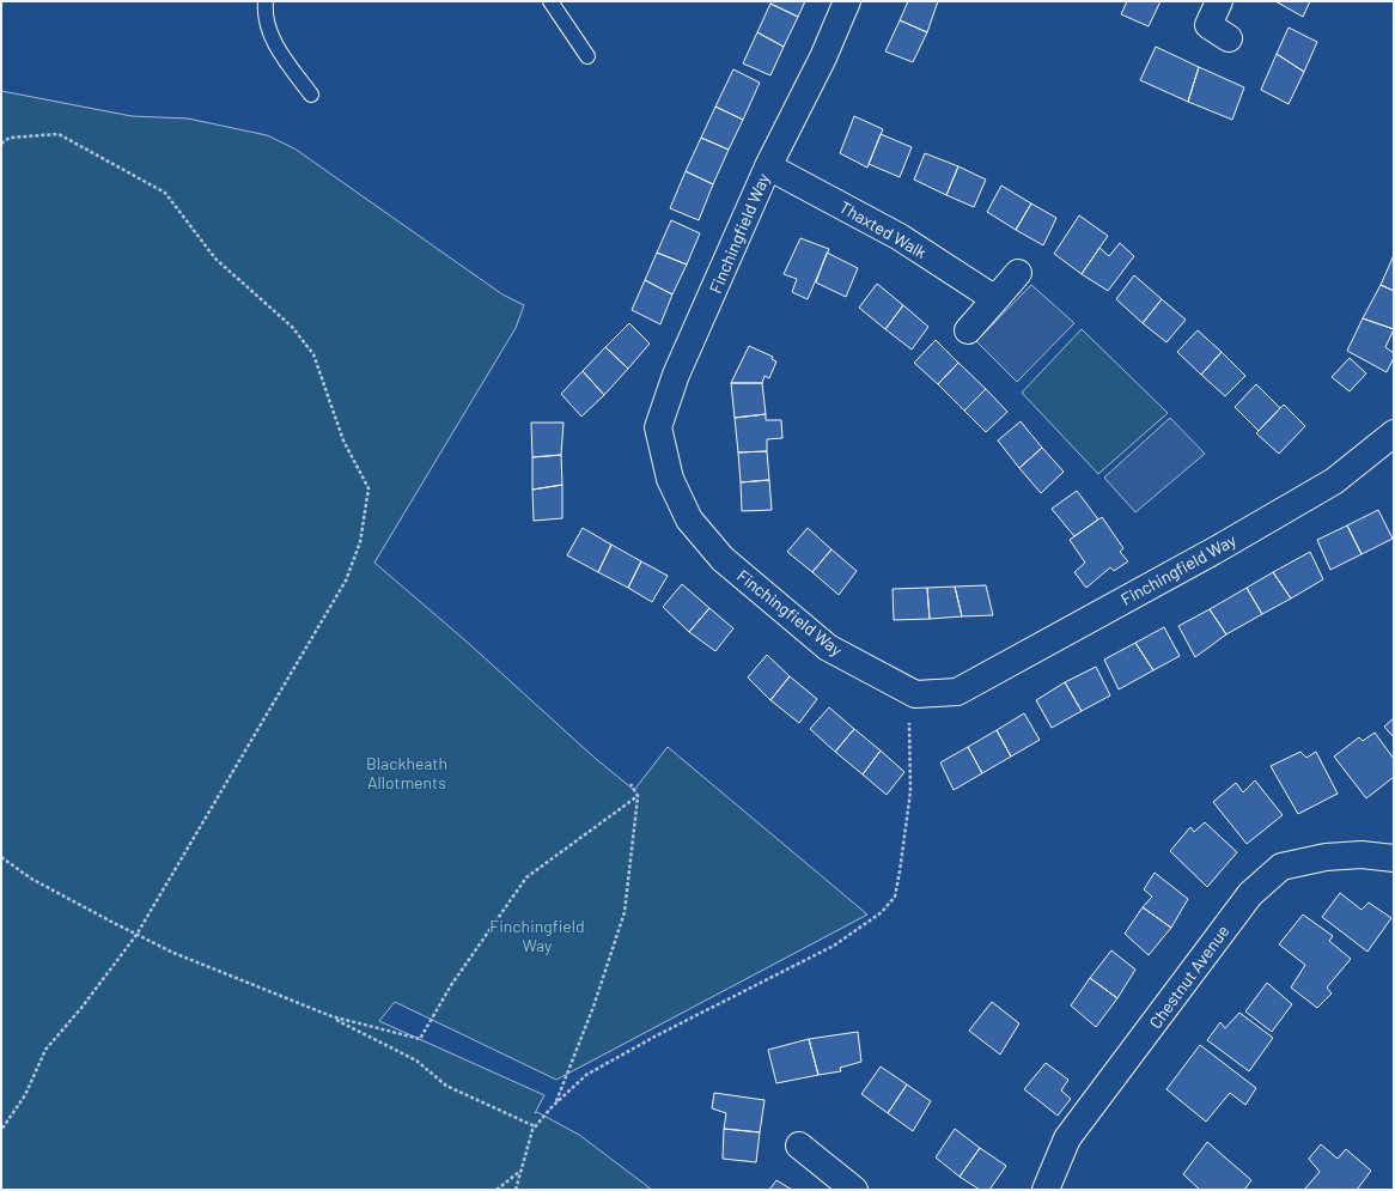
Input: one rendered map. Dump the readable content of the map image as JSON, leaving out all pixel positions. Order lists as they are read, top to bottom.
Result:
{
  "streets": {
    "street": ["Thaxted Walk", "Finchingfield Way", "Chestnut Avenue"]
  },
  "crossings": [
    ["Thaxted Walk", "Finchingfield Way"]
  ],
  "parks": ["Blackheath Allotments", "Finchingfield Way"]
}
